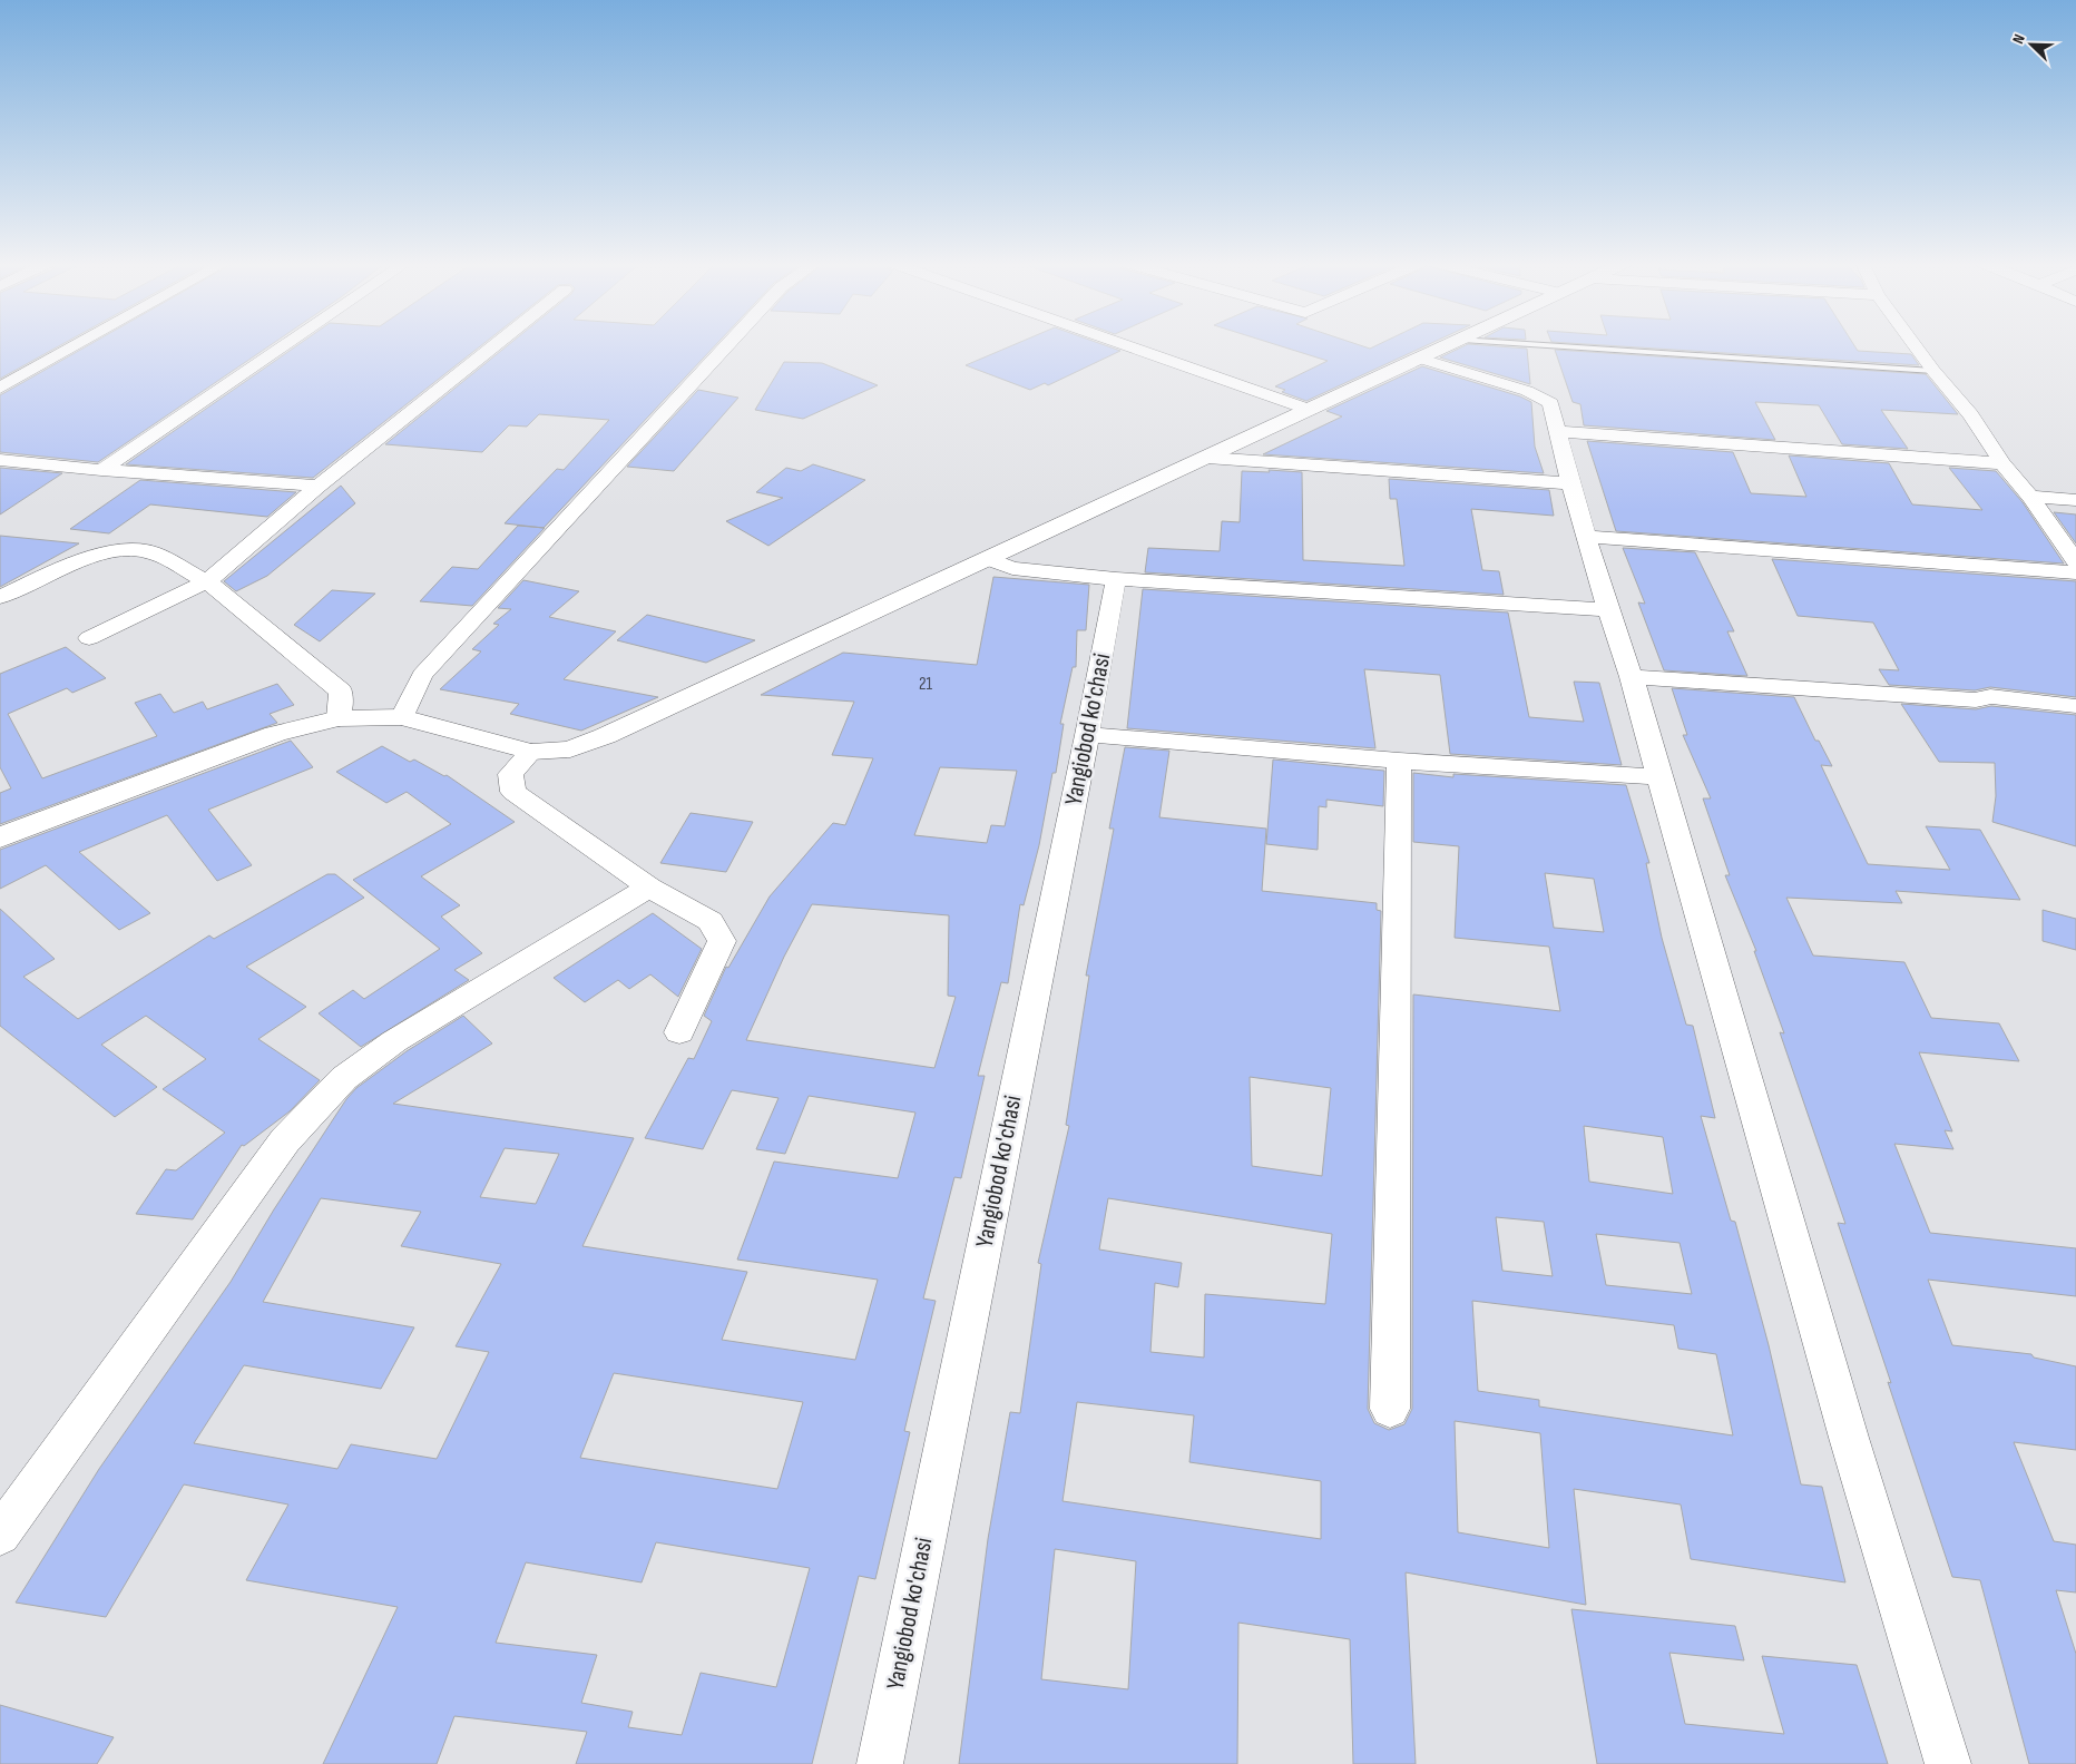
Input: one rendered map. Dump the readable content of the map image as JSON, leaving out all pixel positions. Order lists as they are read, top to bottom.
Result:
{
  "streets": {
    "street": ["Yangiobod ko'chasi"]
  },
  "house_numbers": ["21"],
  "north": "top left"
}
